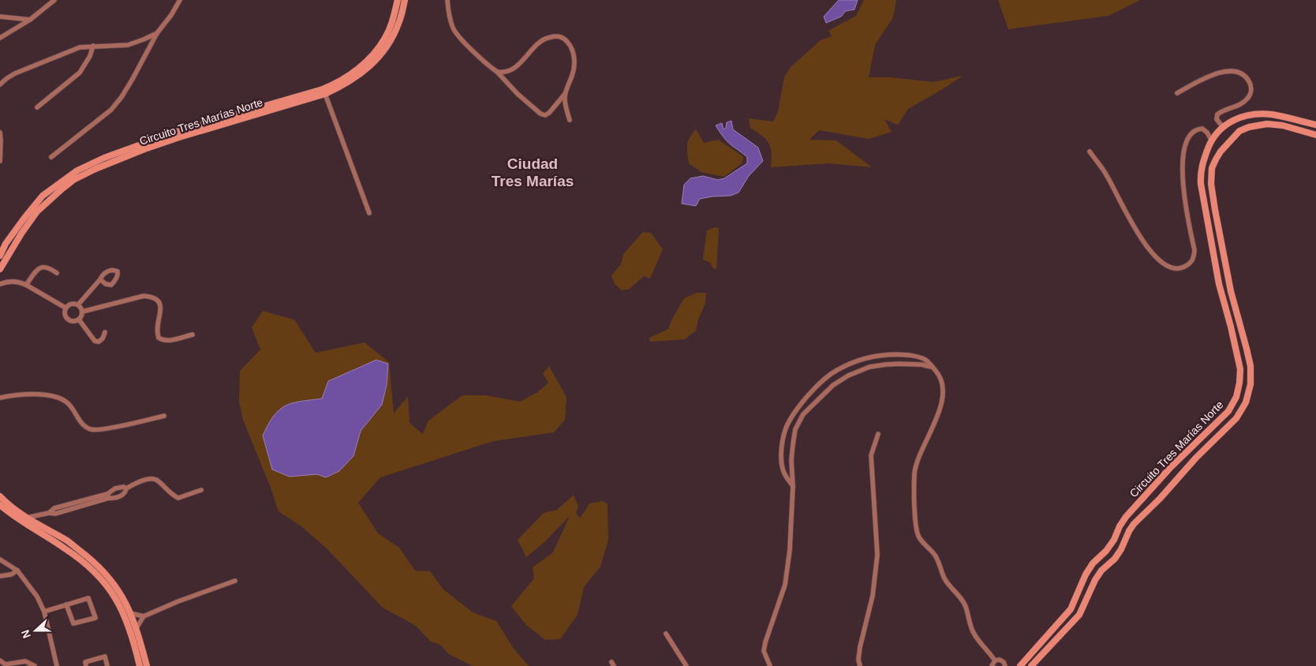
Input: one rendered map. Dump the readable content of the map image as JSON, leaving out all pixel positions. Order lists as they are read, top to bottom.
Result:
{
  "streets": {
    "street": ["Circuito Tres Marías Norte"]
  },
  "districts": ["Ciudad Tres Marías"],
  "north": "left"
}
